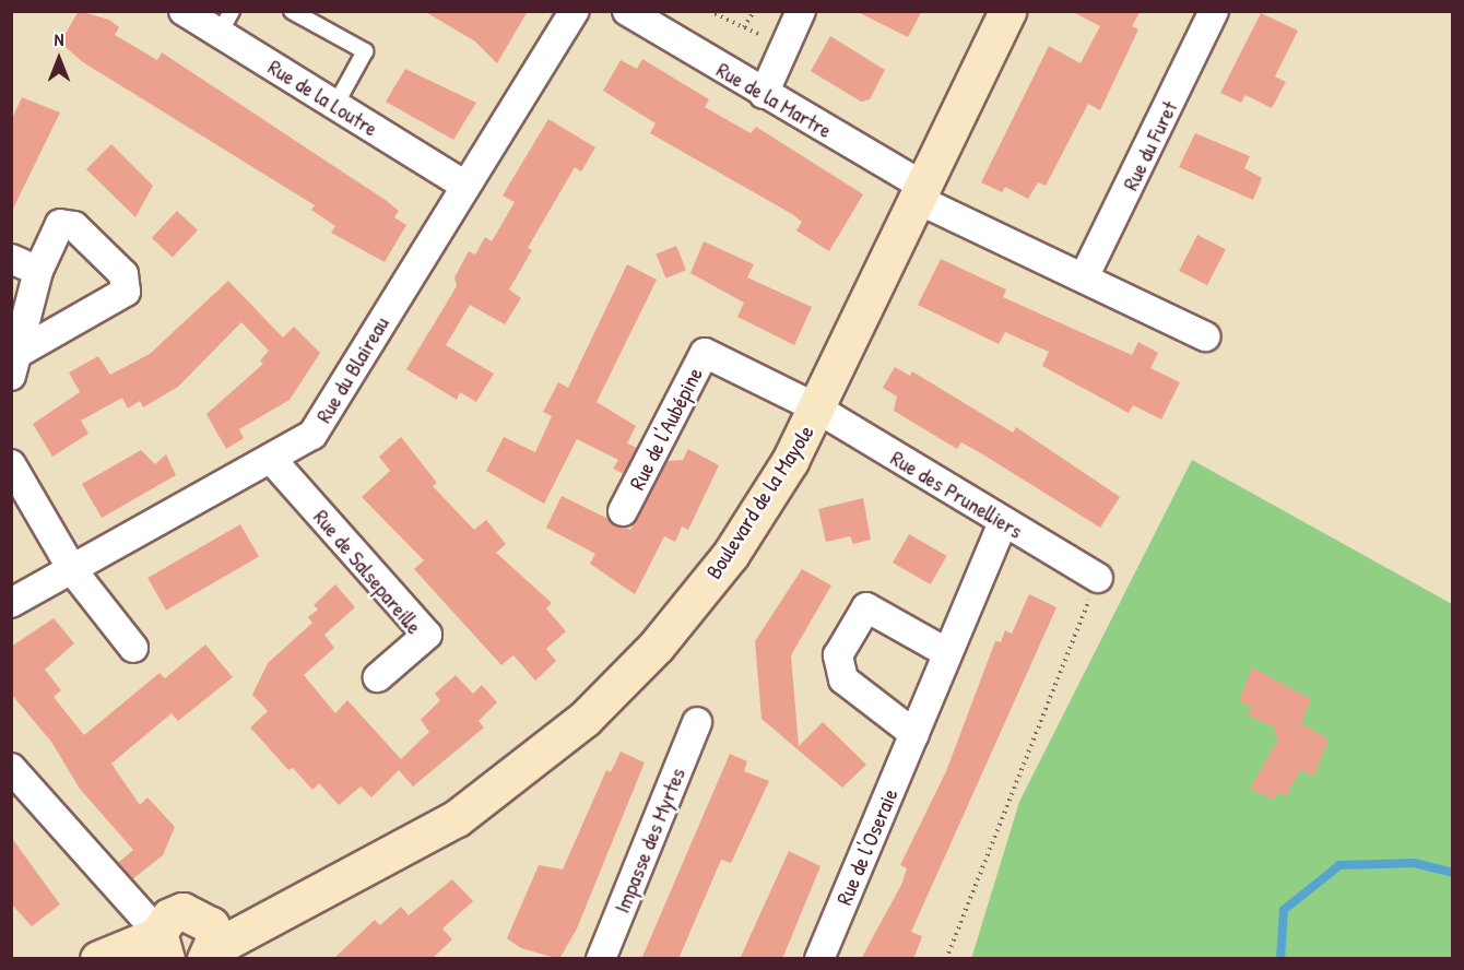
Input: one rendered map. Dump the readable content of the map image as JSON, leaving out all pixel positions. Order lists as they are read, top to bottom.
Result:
{
  "streets": {
    "main road": ["Boulevard de la Mayole"],
    "street": [
      "Rue de la Loutre",
      "Rue de la Martre",
      "Rue du Furet",
      "Rue du Blaireau",
      "Rue de l'Aubépine",
      "Rue des Prunelliers",
      "Rue de Salsepareille",
      "Impasse des Myrtes",
      "Rue de l'Oseraie"
    ]
  },
  "crossings": [
    ["Rue de la Loutre", "Rue du Blaireau"],
    ["Rue de la Martre", "Rue du Furet"],
    ["Rue de la Martre", "Boulevard de la Mayole"],
    ["Rue du Blaireau", "Rue de Salsepareille"],
    ["Rue de l'Aubépine", "Rue des Prunelliers"],
    ["Rue de l'Aubépine", "Boulevard de la Mayole"],
    ["Rue des Prunelliers", "Boulevard de la Mayole"],
    ["Rue des Prunelliers", "Rue de l'Oseraie"]
  ],
  "north": "top"
}
